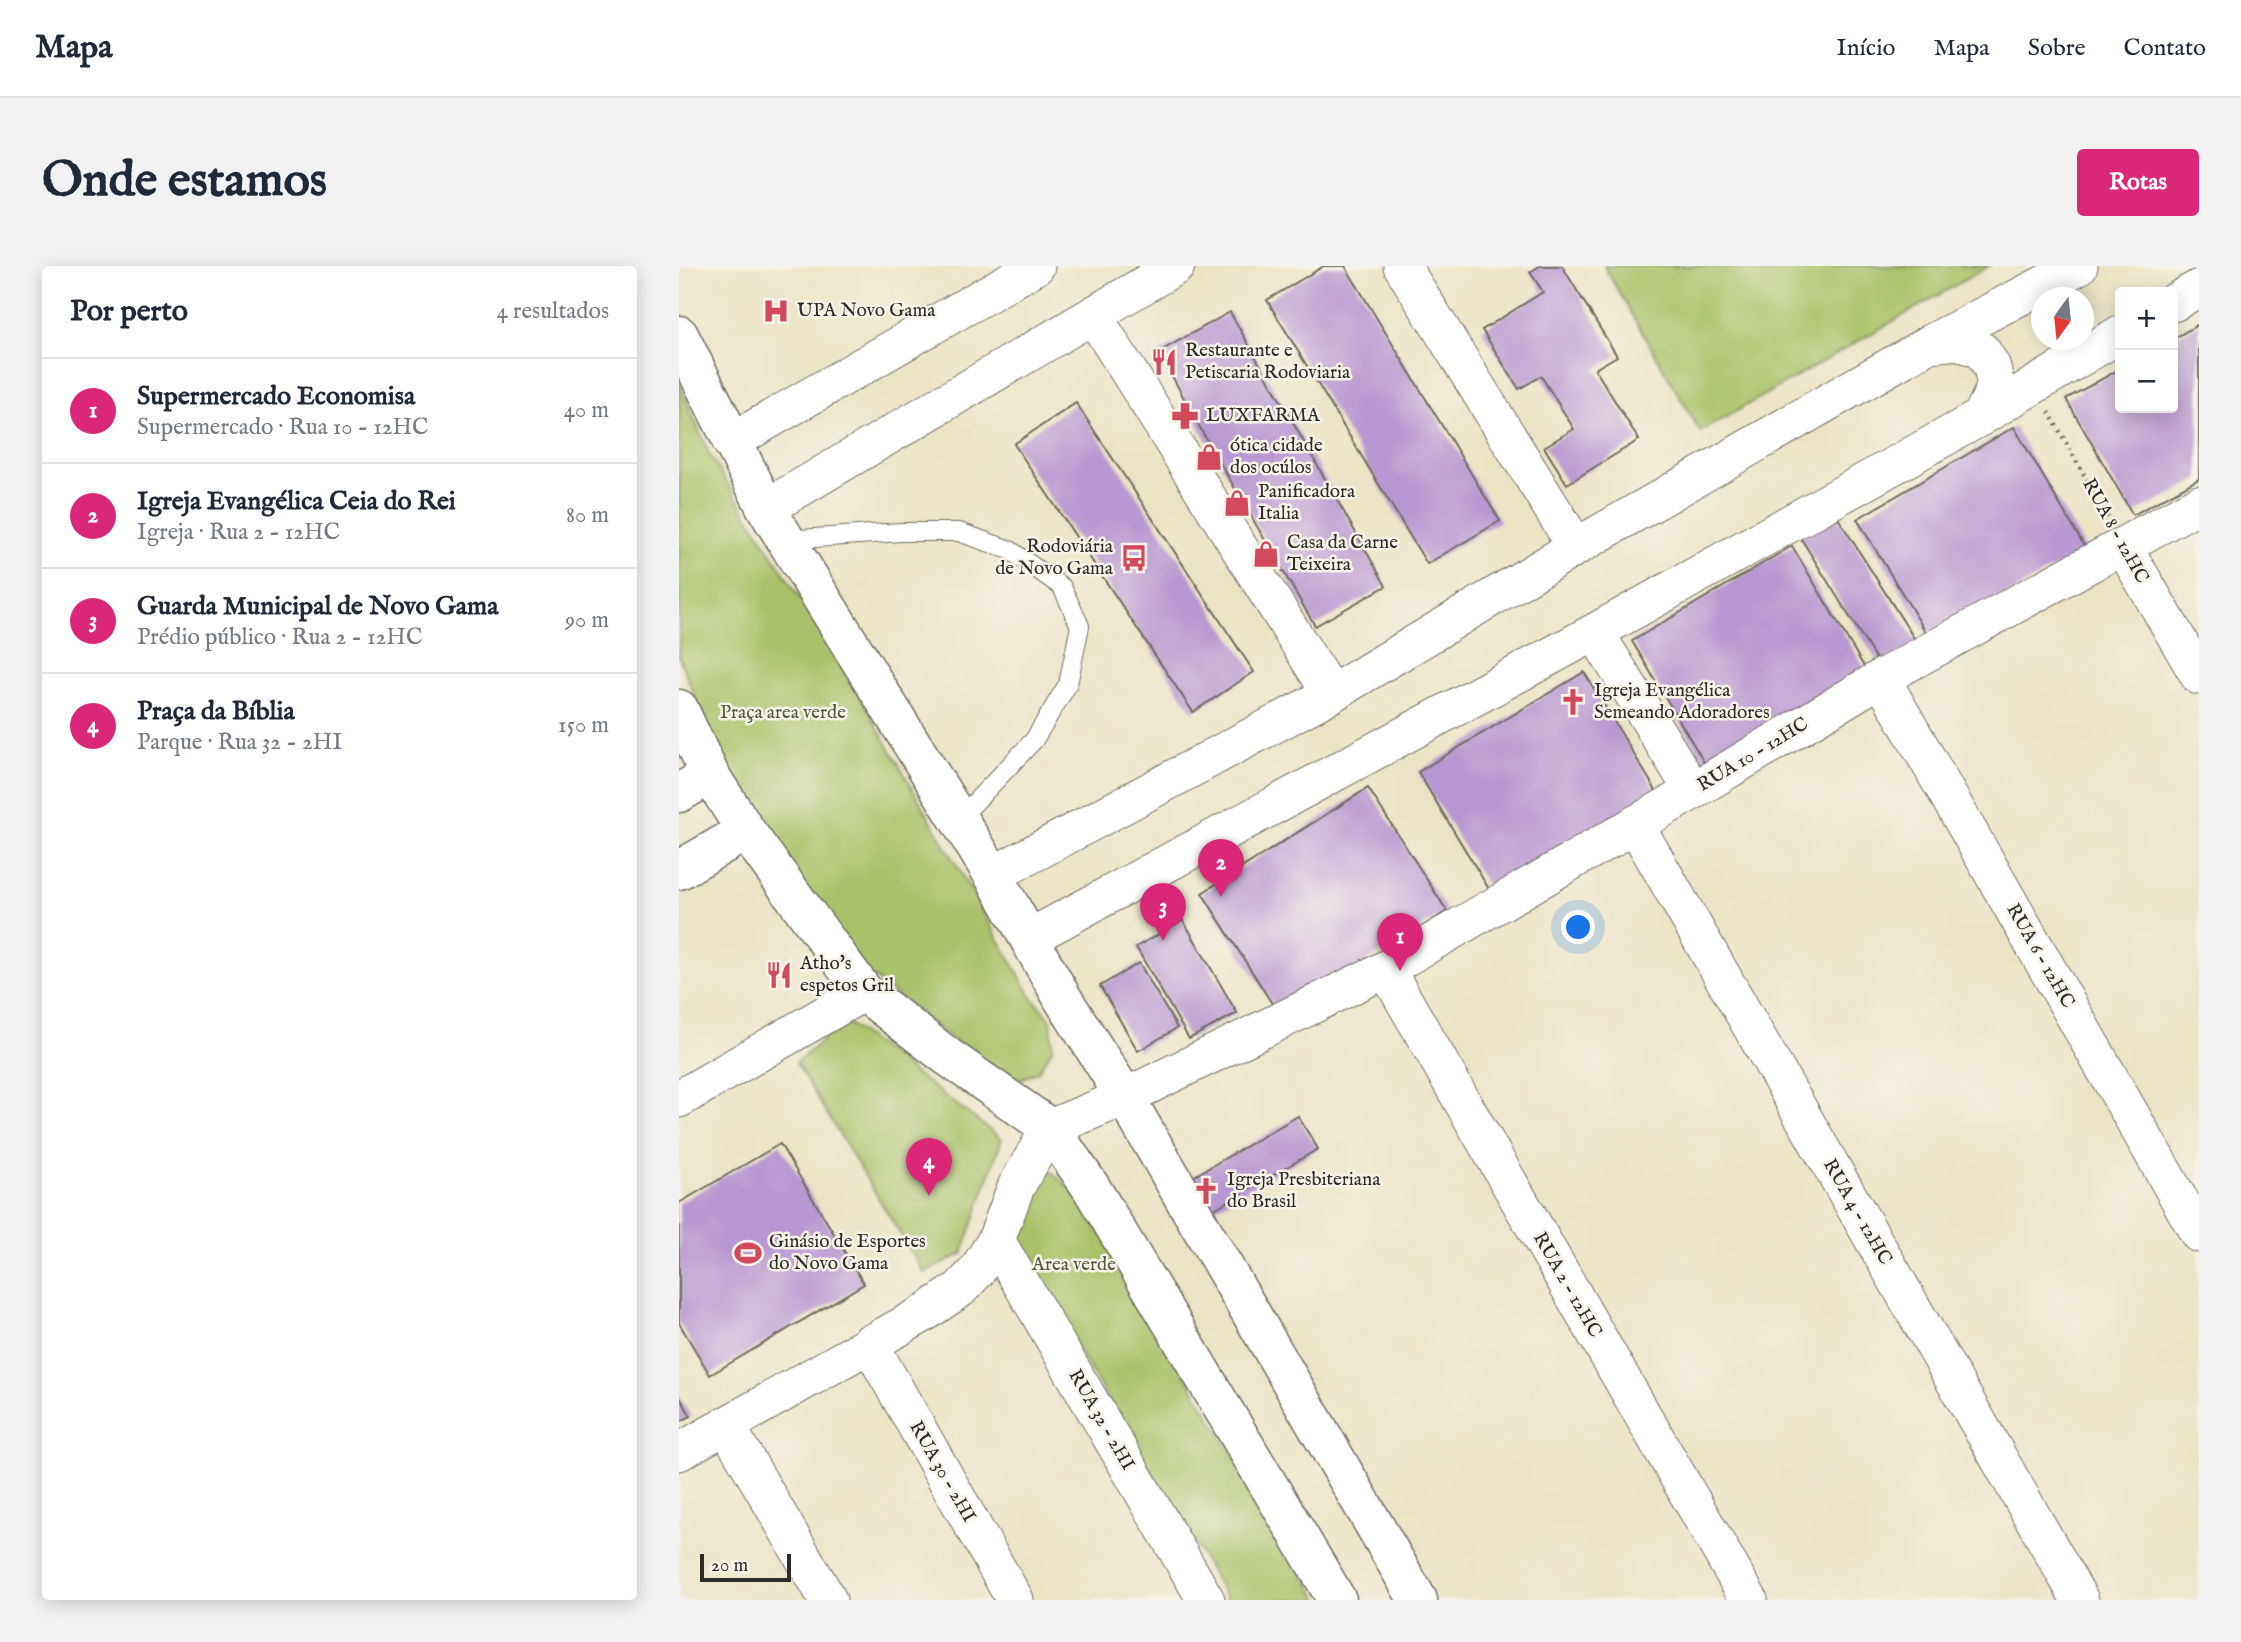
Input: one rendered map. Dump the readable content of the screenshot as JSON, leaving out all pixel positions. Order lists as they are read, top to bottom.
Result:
{
  "streets": {
    "street": [
      "RUA 8 - 12HC",
      "RUA 10 - 12HC",
      "RUA 6 - 12HC",
      "RUA 4 - 12HC",
      "RUA 2 - 12HC",
      "RUA 32 - 2HI",
      "RUA 30 - 2HI"
    ]
  },
  "crossings": [
    ["RUA 8 - 12HC", "RUA 10 - 12HC"],
    ["RUA 10 - 12HC", "RUA 6 - 12HC"],
    ["RUA 10 - 12HC", "RUA 4 - 12HC"],
    ["RUA 10 - 12HC", "RUA 2 - 12HC"]
  ],
  "parks": ["Praça area verde", "Area verde"],
  "places": {
    "hospital": ["UPA Novo Gama"],
    "restaurant": ["Restaurante e Petiscaria Rodoviaria", "Atho's espetos Gril"],
    "pharmacy": ["LUXFARMA"],
    "shop": ["ótica cidade dos ocúlos", "Panificadora Italia", "Casa da Carne Teixeira"],
    "bus stop": ["Rodoviária de Novo Gama"],
    "church": ["Igreja Evangélica Semeando Adoradores", "Igreja Presbiteriana do Brasil"],
    "sports": ["Ginásio de Esportes do Novo Gama"]
  },
  "scale_bar": "20 m",
  "north": "bottom",
  "page": {
    "header": "Mapa",
    "nav": [
      "Início",
      "Mapa",
      "Sobre",
      "Contato"
    ],
    "buttons": "Rotas",
    "title": "Onde estamos",
    "heading": ["Por perto", "4 resultados"],
    "map_buttons": ["+", "−"],
    "list": [
      {
        "mark": "1",
        "name": "Supermercado Economisa",
        "note": "Supermercado · Rua 10 - 12HC",
        "value": "40 m"
      },
      {
        "mark": "2",
        "name": "Igreja Evangélica Ceia do Rei",
        "note": "Igreja · Rua 2 - 12HC",
        "value": "80 m"
      },
      {
        "mark": "3",
        "name": "Guarda Municipal de Novo Gama",
        "note": "Prédio público · Rua 2 - 12HC",
        "value": "90 m"
      },
      {
        "mark": "4",
        "name": "Praça da Bíblia",
        "note": "Parque · Rua 32 - 2HI",
        "value": "150 m"
      }
    ],
    "pins": [
      "2",
      "3",
      "1",
      "4"
    ],
    "scale": "20 m"
  }
}
